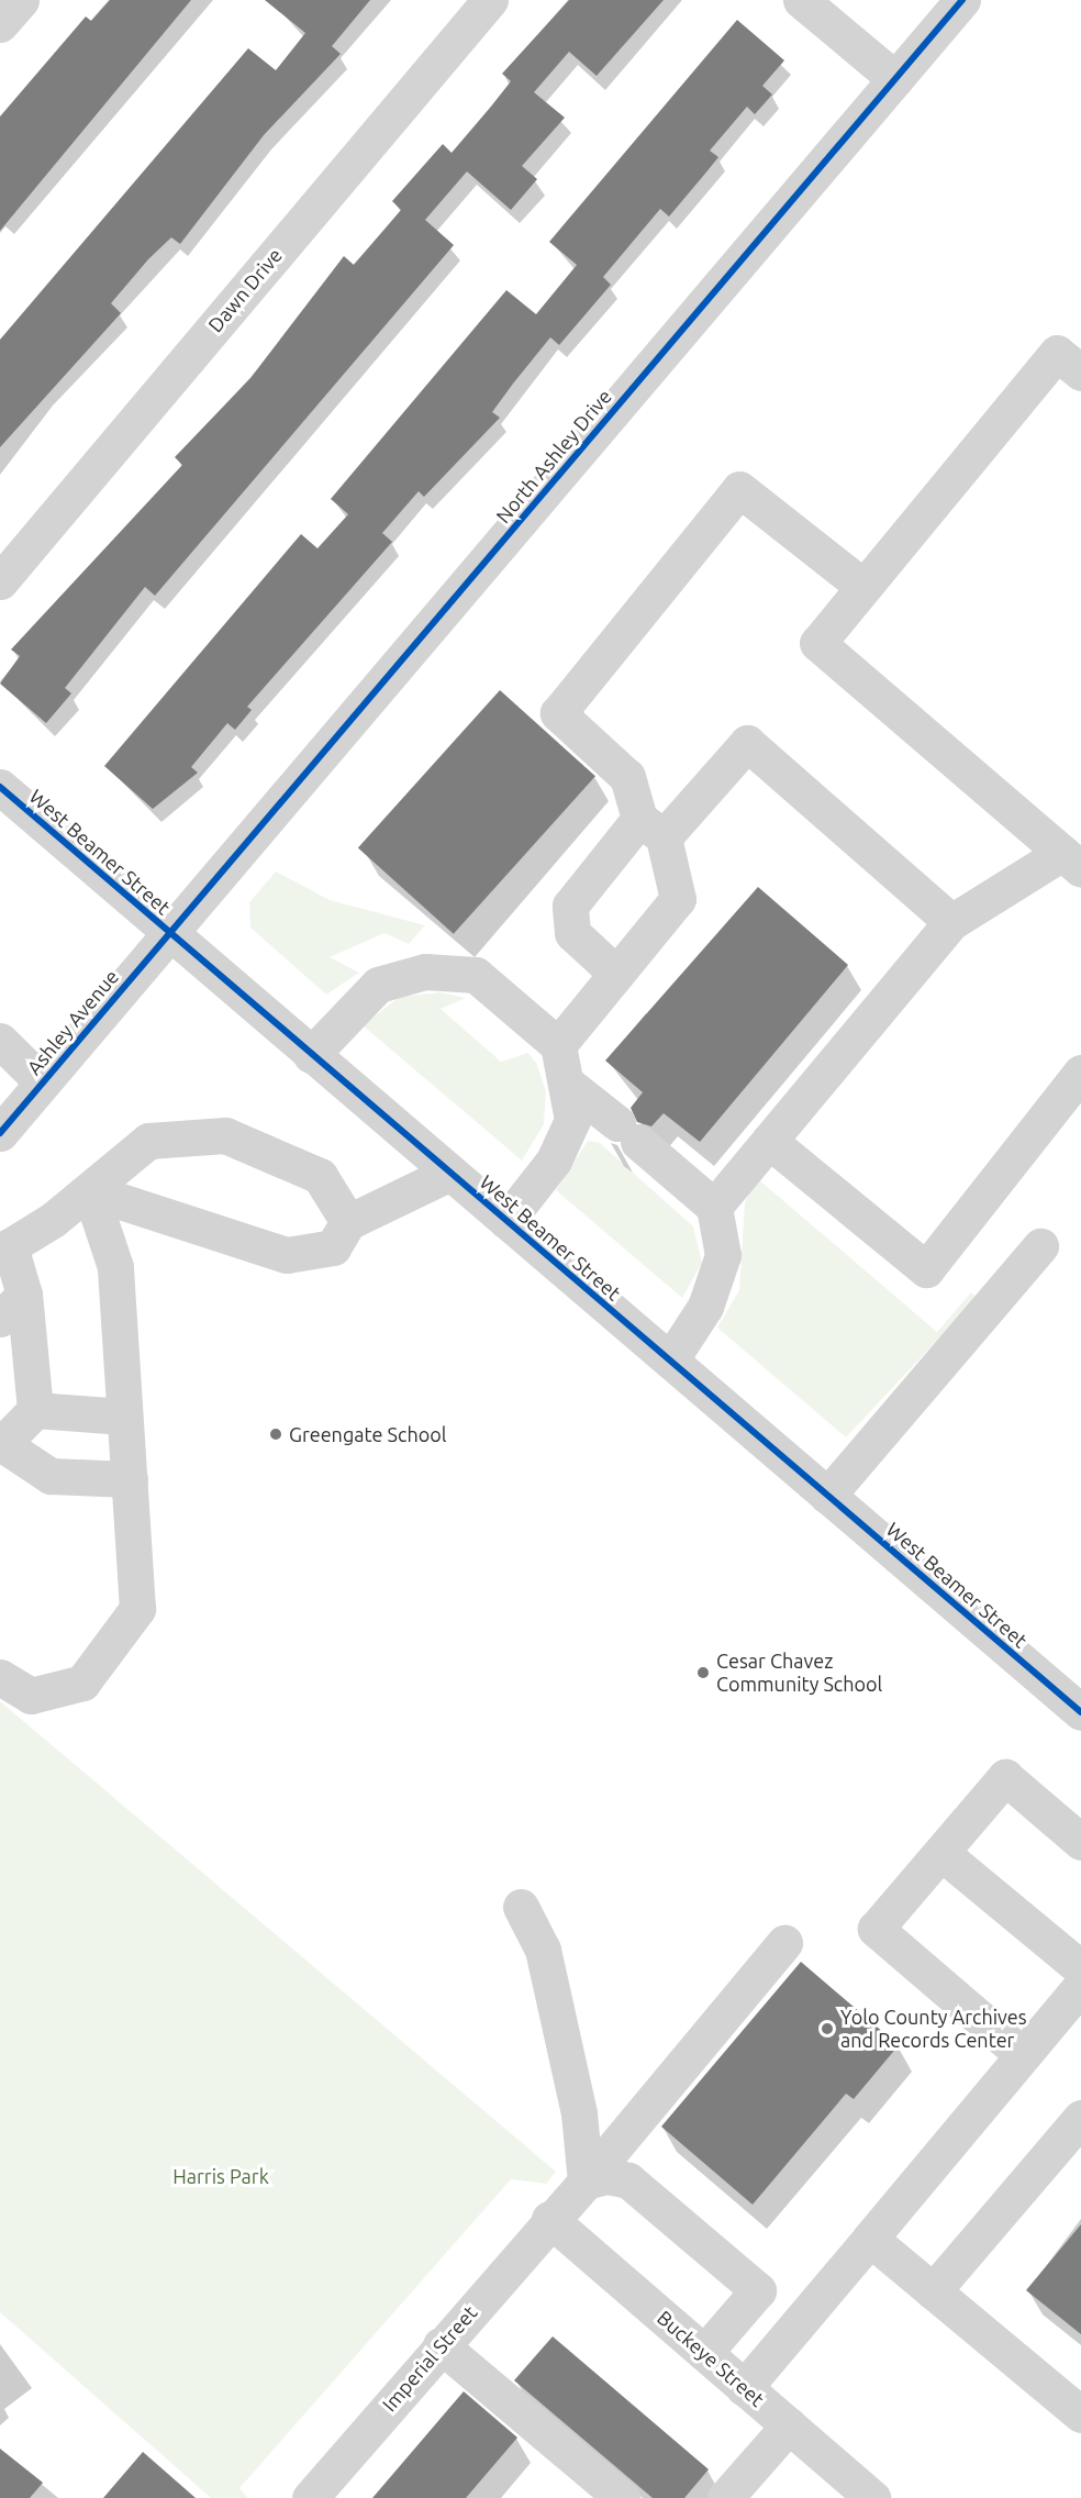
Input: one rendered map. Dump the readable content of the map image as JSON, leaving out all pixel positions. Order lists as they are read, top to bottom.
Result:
{
  "streets": {
    "street": [
      "Dawn Drive",
      "North Ashley Drive",
      "West Beamer Street",
      "Ashley Avenue",
      "Imperial Street",
      "Buckeye Street"
    ]
  },
  "crossings": [
    ["North Ashley Drive", "West Beamer Street"],
    ["North Ashley Drive", "Ashley Avenue"],
    ["West Beamer Street", "Ashley Avenue"],
    ["Imperial Street", "Buckeye Street"]
  ],
  "parks": ["Harris Park"],
  "places": ["Greengate School", "Cesar Chavez Community School", "Yolo County Archives and Records Center"]
}
